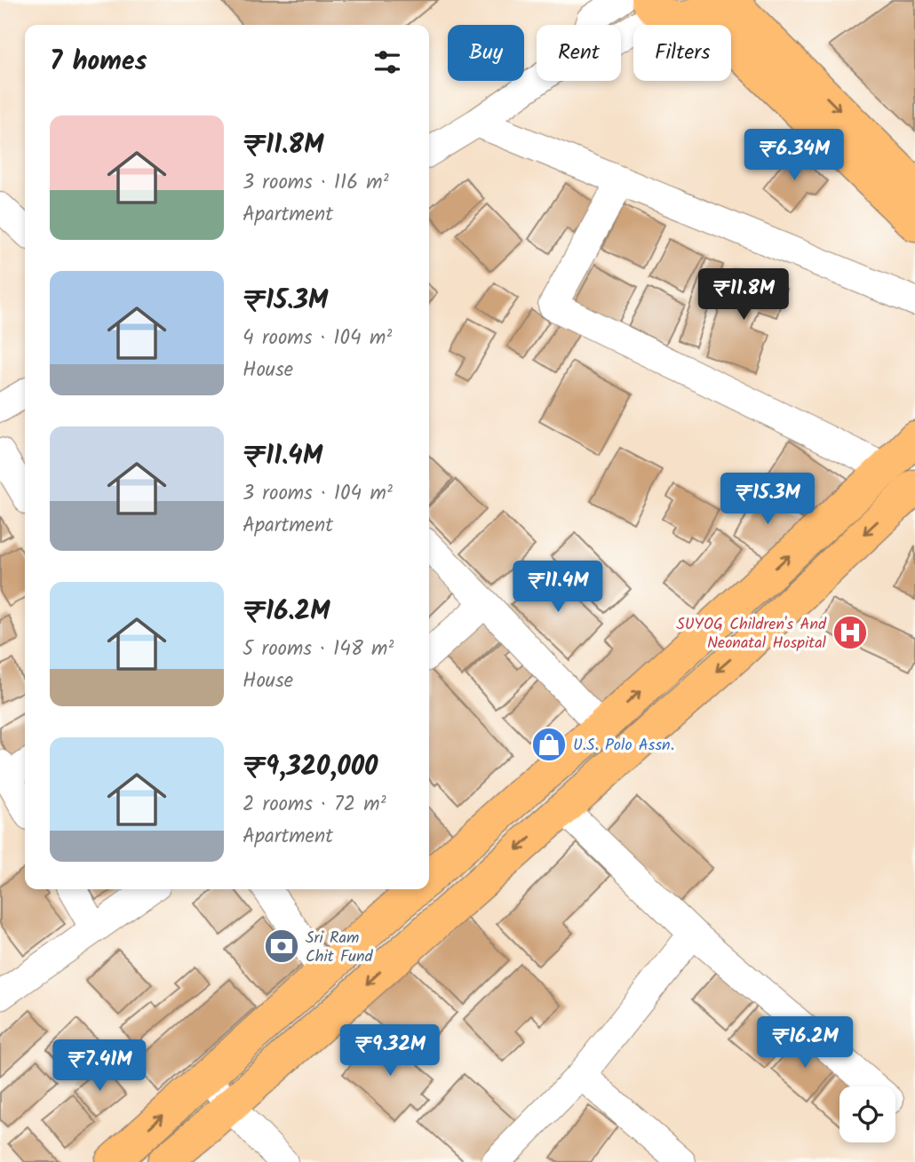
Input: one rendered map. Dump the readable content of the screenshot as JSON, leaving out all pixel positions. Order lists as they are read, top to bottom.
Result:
{
  "places": {
    "hospital": ["SUYOG Children's And Neonatal Hospital"],
    "shop": ["U.S. Polo Assn."],
    "bank": ["Sri Ram Chit Fund"]
  },
  "page": {
    "chip": ["Buy", "Rent", "Filters"],
    "heading": "7 homes",
    "list": [
      {
        "name": "₹11.8M",
        "note": "3 rooms · 116 m² · Apartment"
      },
      {
        "name": "₹15.3M",
        "note": "4 rooms · 104 m² · House"
      },
      {
        "name": "₹11.4M",
        "note": "3 rooms · 104 m² · Apartment"
      },
      {
        "name": "₹16.2M",
        "note": "5 rooms · 148 m² · House"
      },
      {
        "name": "₹9,320,000",
        "note": "2 rooms · 72 m² · Apartment"
      }
    ],
    "price": [
      "₹6.34M",
      "₹11.8M",
      "₹15.3M",
      "₹11.4M",
      "₹16.2M",
      "₹9.32M",
      "₹7.41M"
    ]
  }
}
